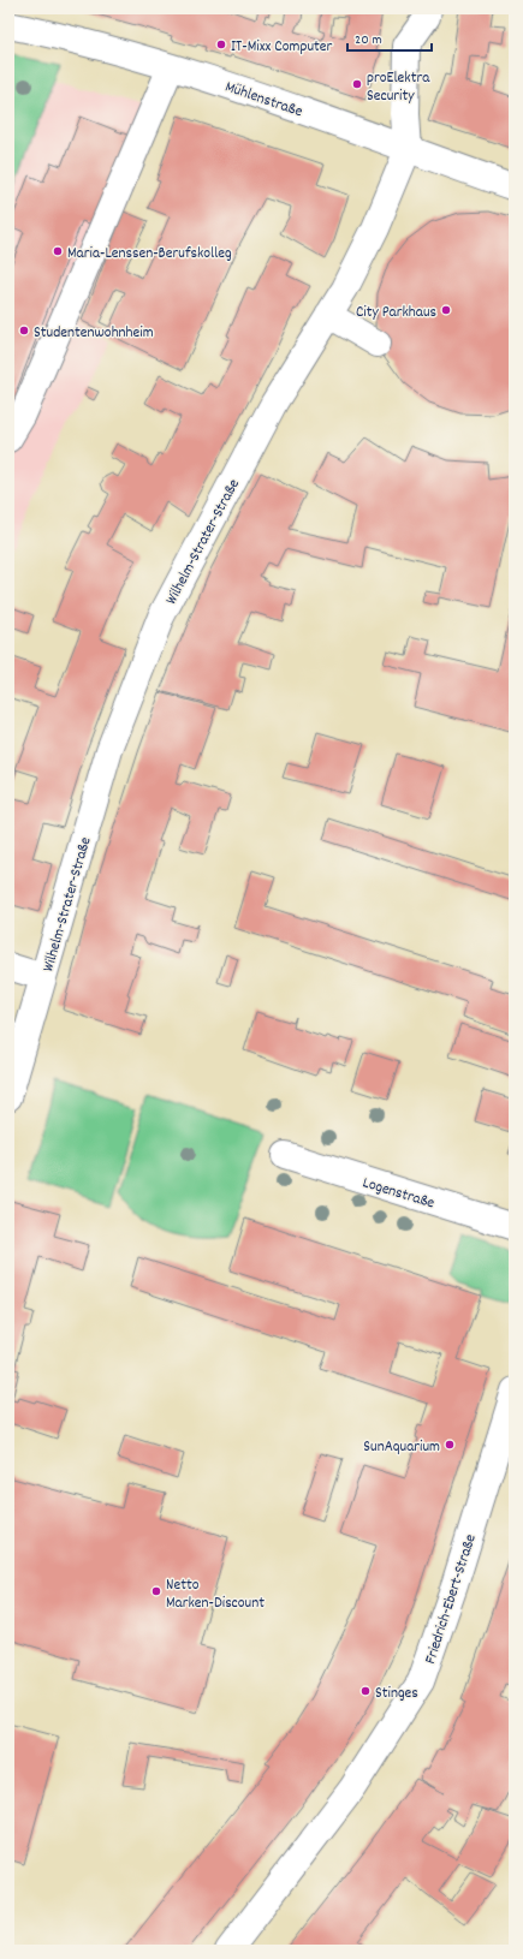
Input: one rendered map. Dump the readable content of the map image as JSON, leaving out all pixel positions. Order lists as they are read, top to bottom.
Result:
{
  "streets": {
    "street": [
      "Mühlenstraße",
      "Wilhelm-Strater-Straße",
      "Logenstraße",
      "Friedrich-Ebert-Straße"
    ]
  },
  "crossings": [
    ["Mühlenstraße", "Wilhelm-Strater-Straße"]
  ],
  "places": [
    "IT-Mixx Computer",
    "proElektra Security",
    "Maria-Lenssen-Berufskolleg",
    "City Parkhaus",
    "Studentenwohnheim",
    "SunAquarium",
    "Netto Marken-Discount",
    "Stinges"
  ],
  "scale_bar": "20 m"
}
